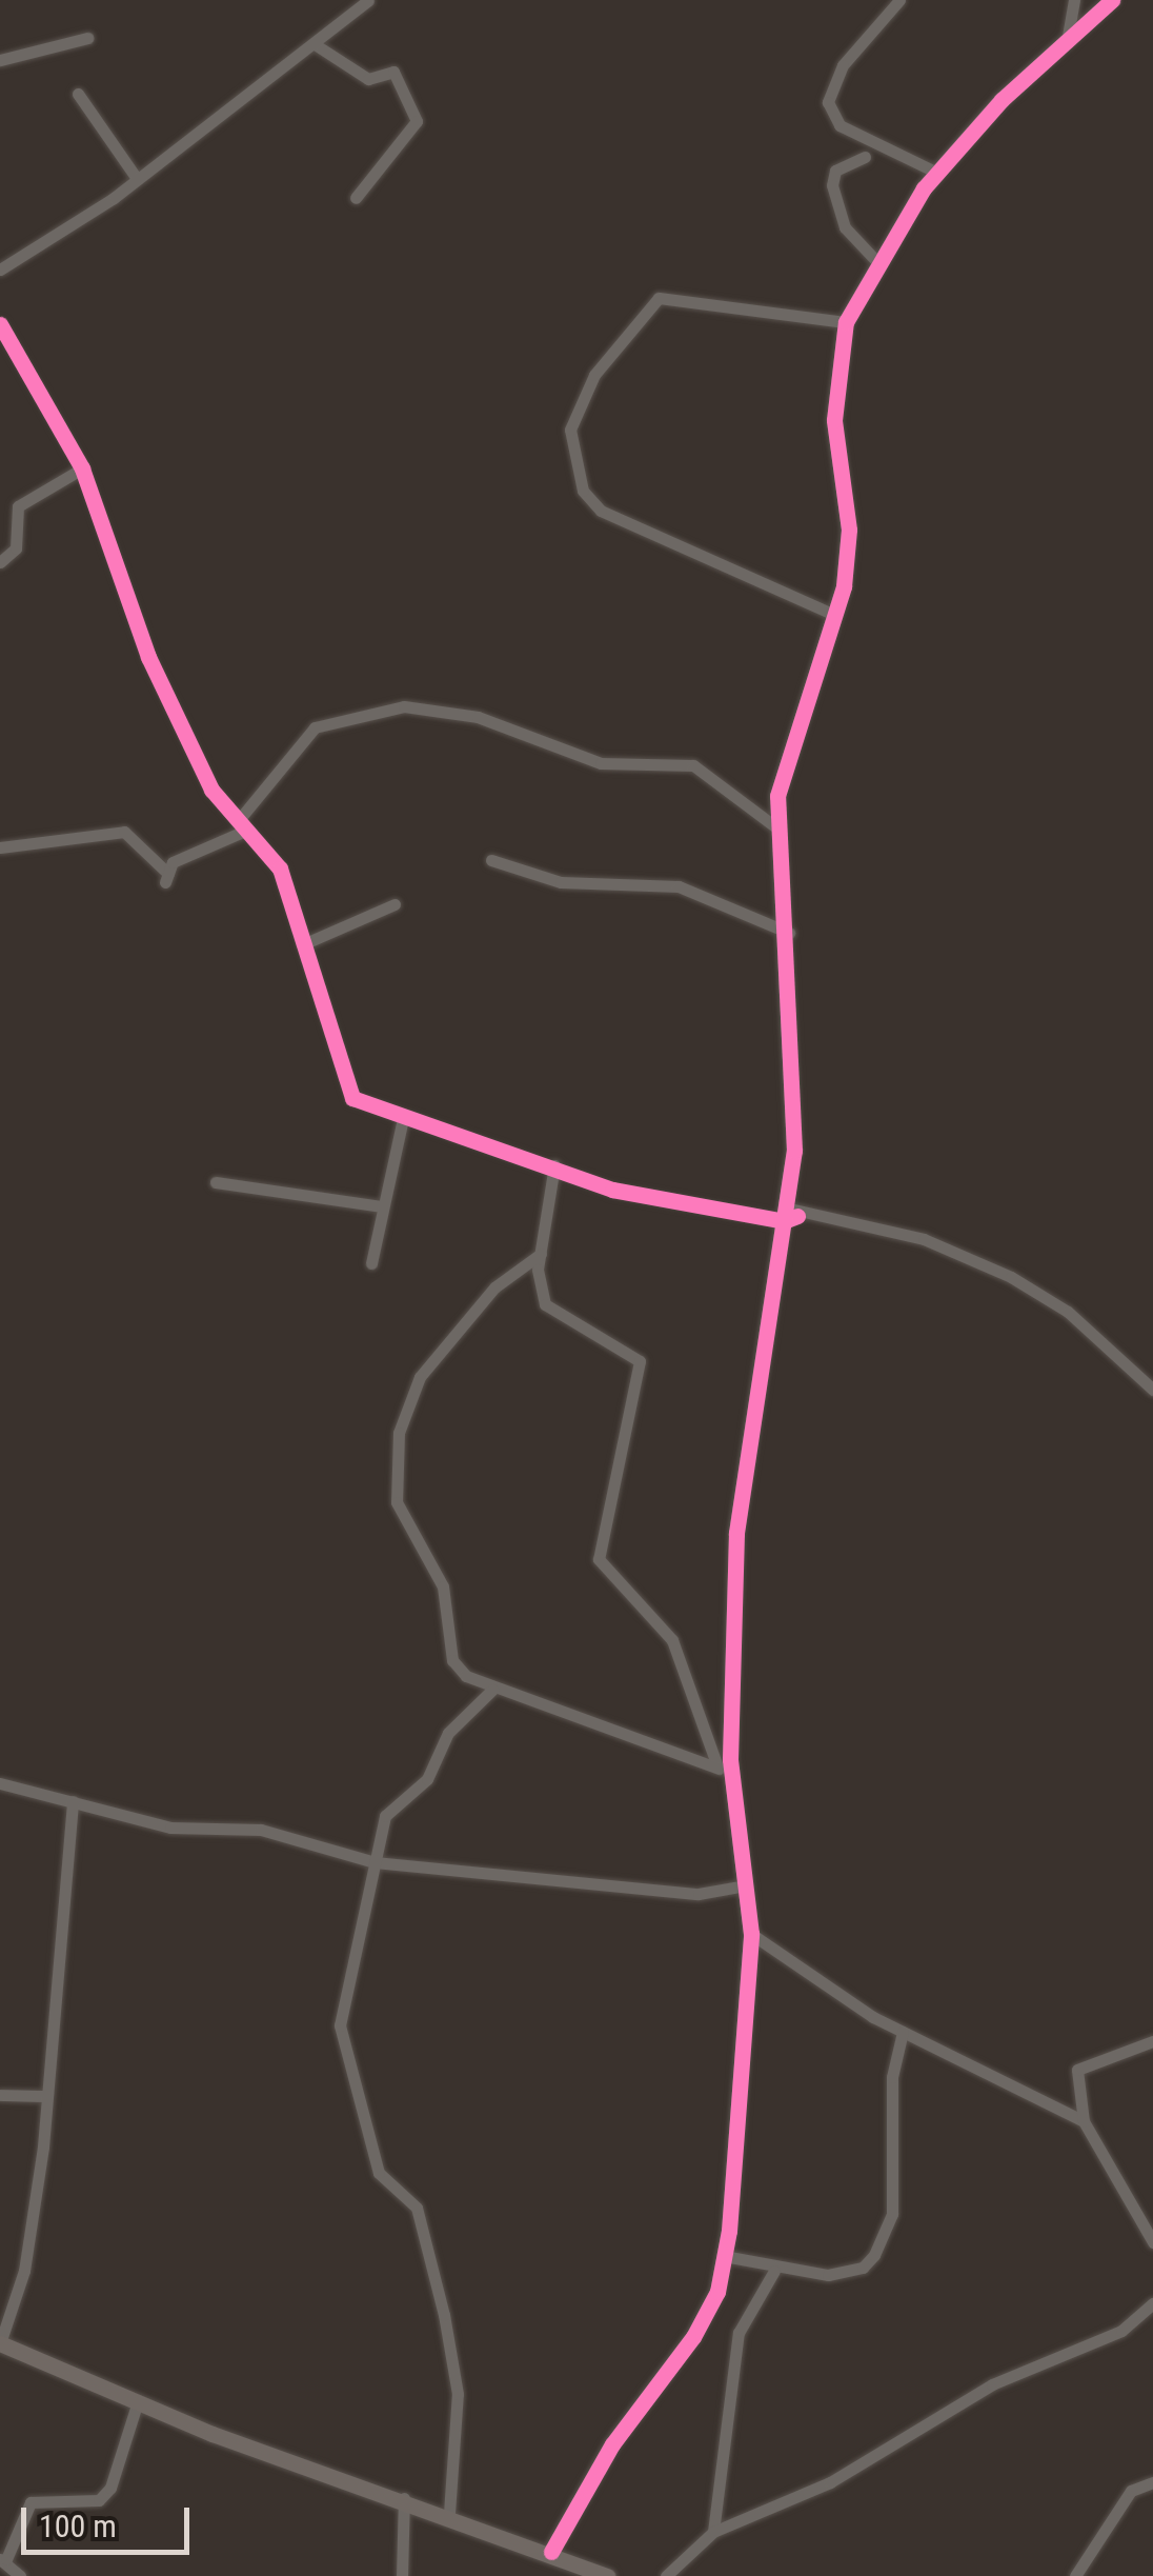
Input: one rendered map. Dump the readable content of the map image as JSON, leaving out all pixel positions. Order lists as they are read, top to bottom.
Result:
{
  "scale_bar": "100 m"
}
